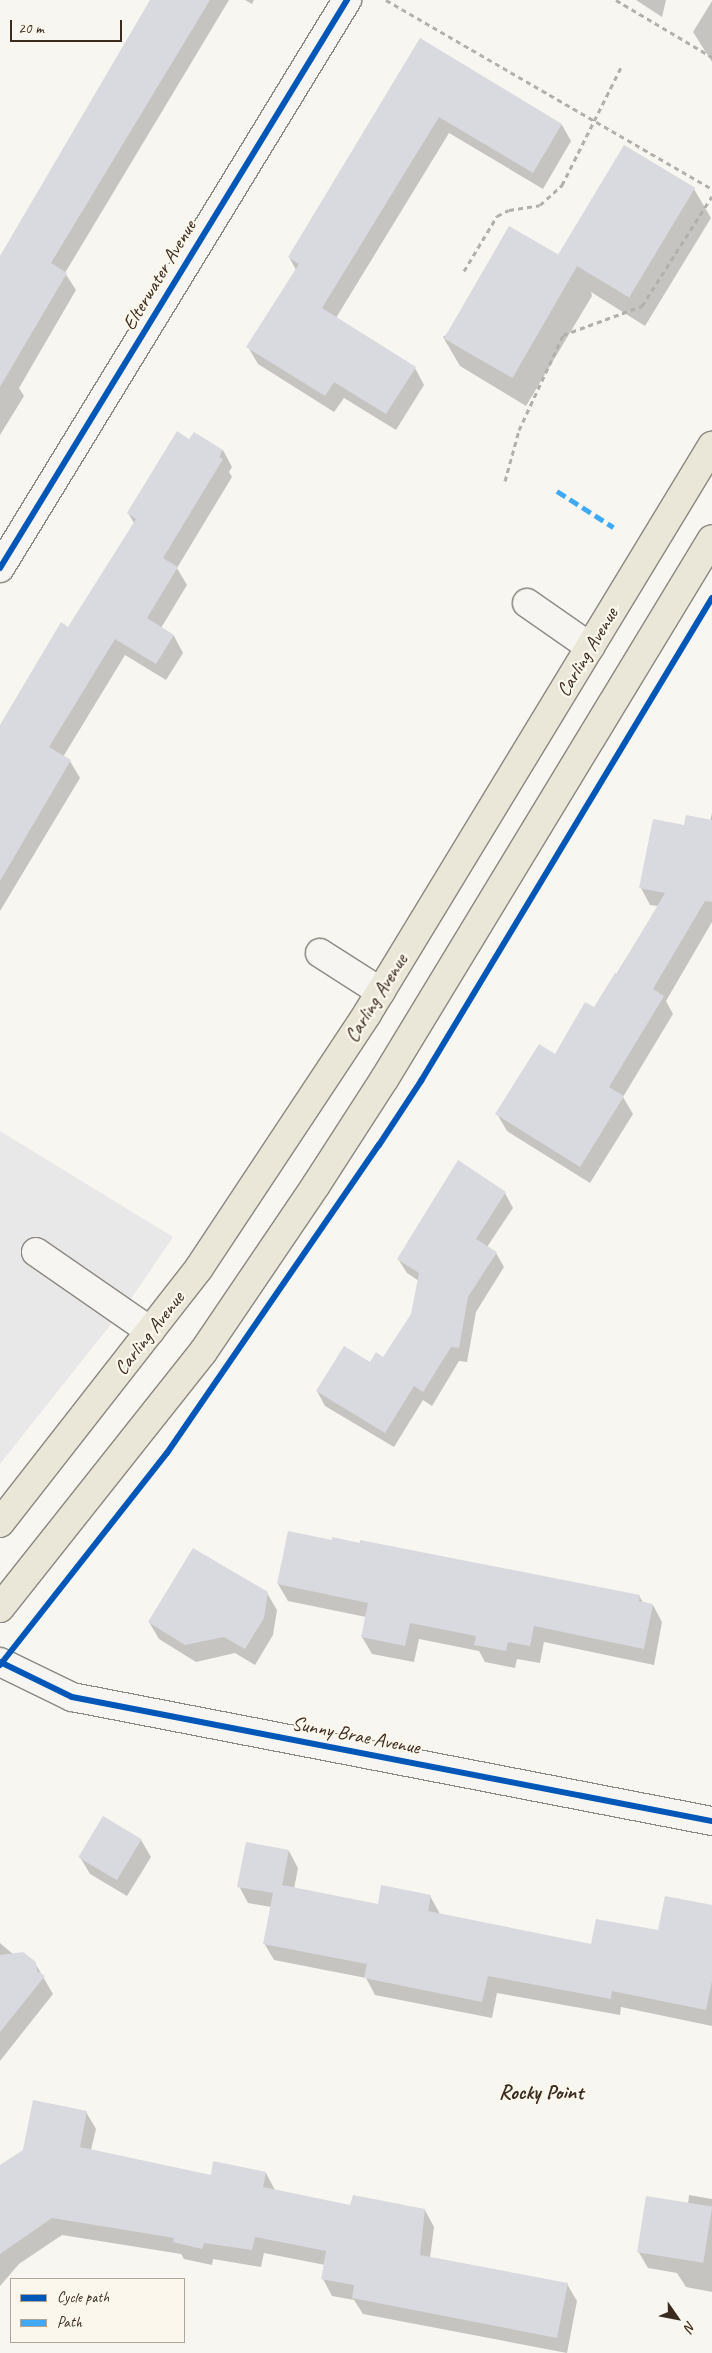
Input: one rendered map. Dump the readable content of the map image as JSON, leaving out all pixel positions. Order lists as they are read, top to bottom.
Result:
{
  "streets": {
    "main road": ["Carling Avenue"],
    "street": ["Elterwater Avenue", "Sunny Brae Avenue"]
  },
  "districts": ["Rocky Point"],
  "legend": ["Cycle path", "Path"],
  "scale_bar": "20 m",
  "north": "bottom right"
}
